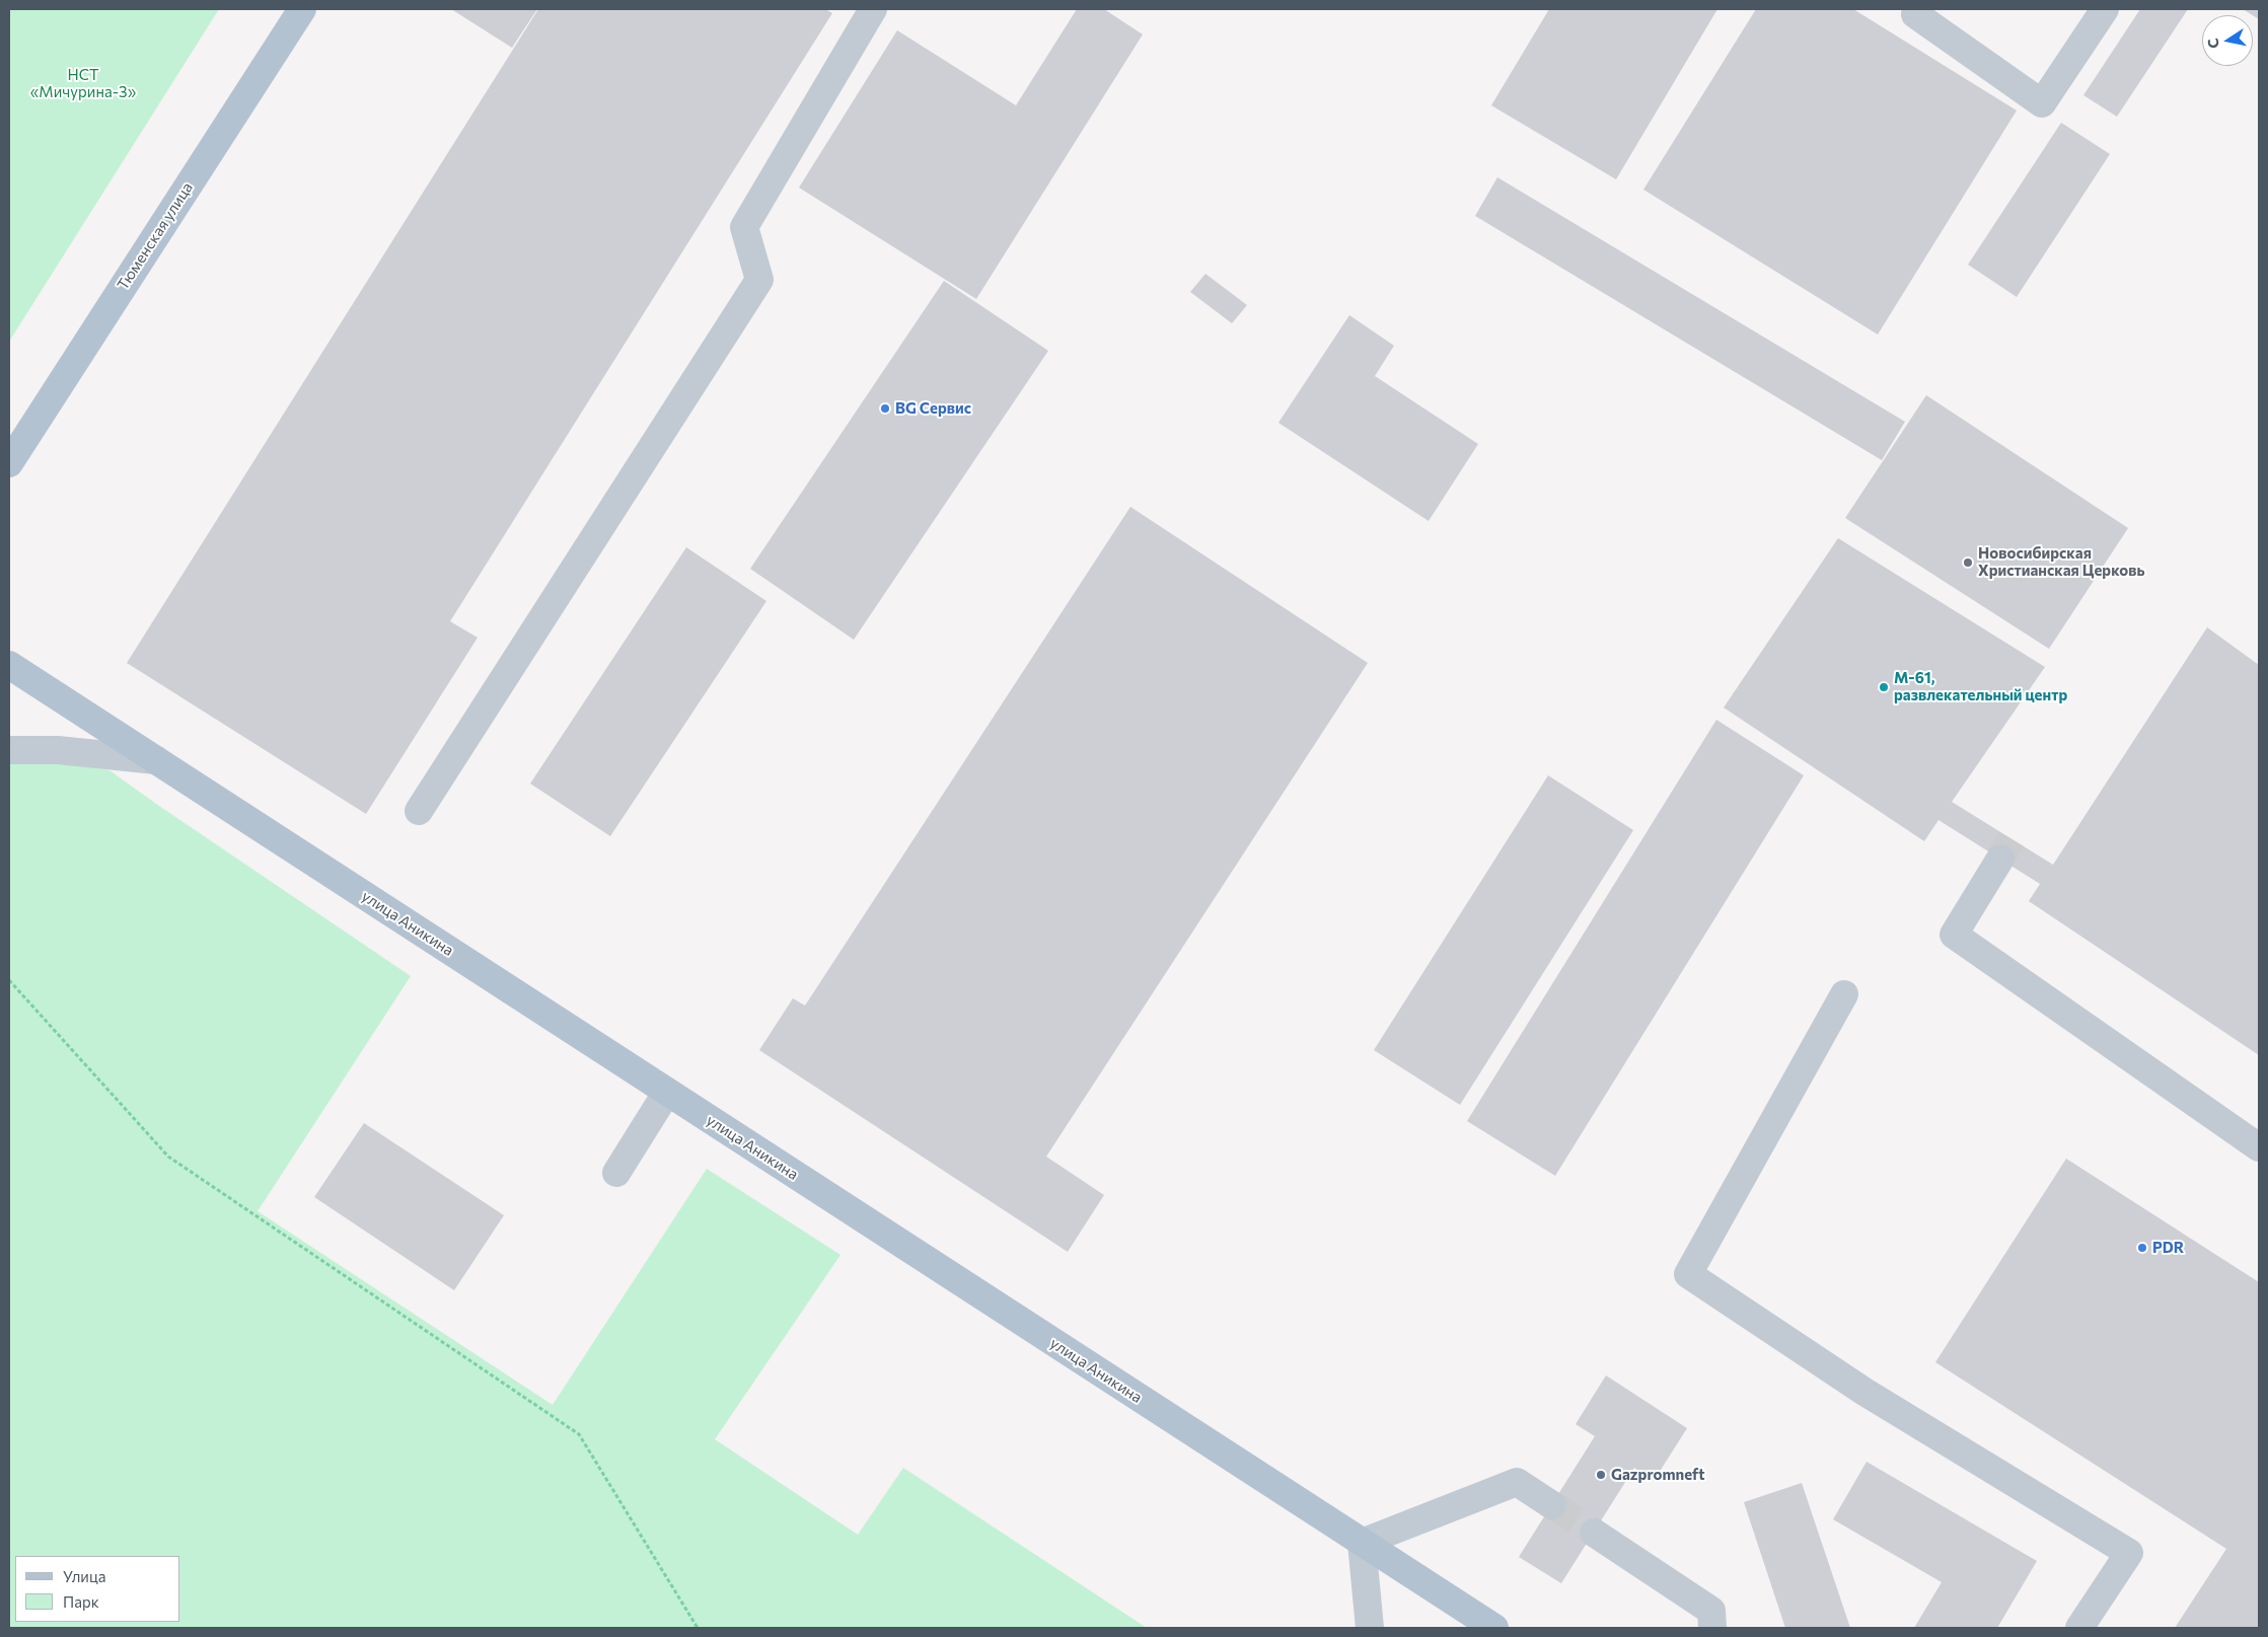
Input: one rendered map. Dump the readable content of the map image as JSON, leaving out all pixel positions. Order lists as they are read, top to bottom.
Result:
{
  "streets": {
    "main road": ["Тюменская улица", "улица Аникина"]
  },
  "parks": ["НСТ «Мичурина-3»"],
  "places": [
    "BG Сервис",
    "Новосибирская Христианская Церковь",
    "M-61, развлекательный центр",
    "PDR",
    "Gazpromneft"
  ],
  "legend": ["Улица", "Парк"],
  "north": "left"
}
